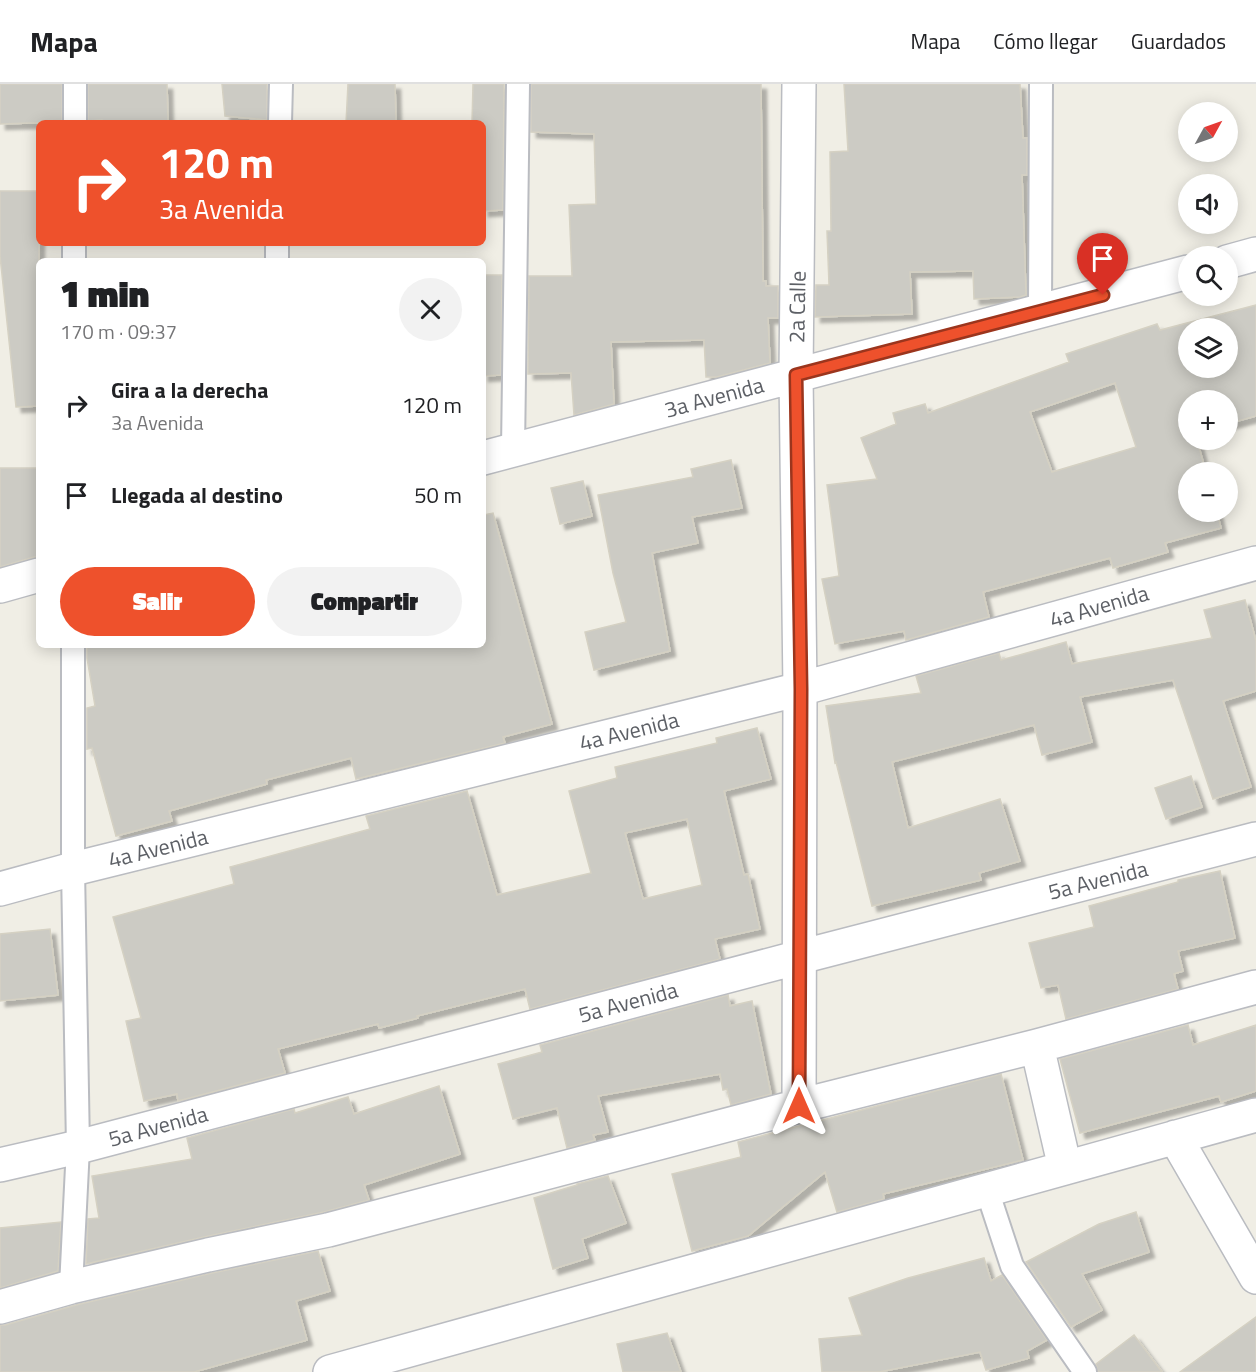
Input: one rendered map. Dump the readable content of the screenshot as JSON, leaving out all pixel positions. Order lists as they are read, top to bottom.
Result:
{
  "streets": {
    "street": [
      "2a Calle",
      "3a Avenida",
      "4a Avenida",
      "5a Avenida"
    ]
  },
  "crossings": [
    ["2a Calle", "3a Avenida"],
    ["2a Calle", "4a Avenida"],
    ["2a Calle", "5a Avenida"]
  ],
  "north": "top right",
  "page": {
    "header": "Mapa",
    "nav": ["Mapa", "Cómo llegar", "Guardados"],
    "map_buttons": ["+", "−"],
    "turn": ["120 m", "3a Avenida"],
    "heading": ["1 min", "170 m · 09:37"],
    "list": [
      {
        "name": "Gira a la derecha",
        "note": "3a Avenida",
        "value": "120 m"
      },
      {
        "name": "Llegada al destino",
        "value": "50 m"
      }
    ],
    "buttons": ["Salir", "Compartir"]
  }
}
